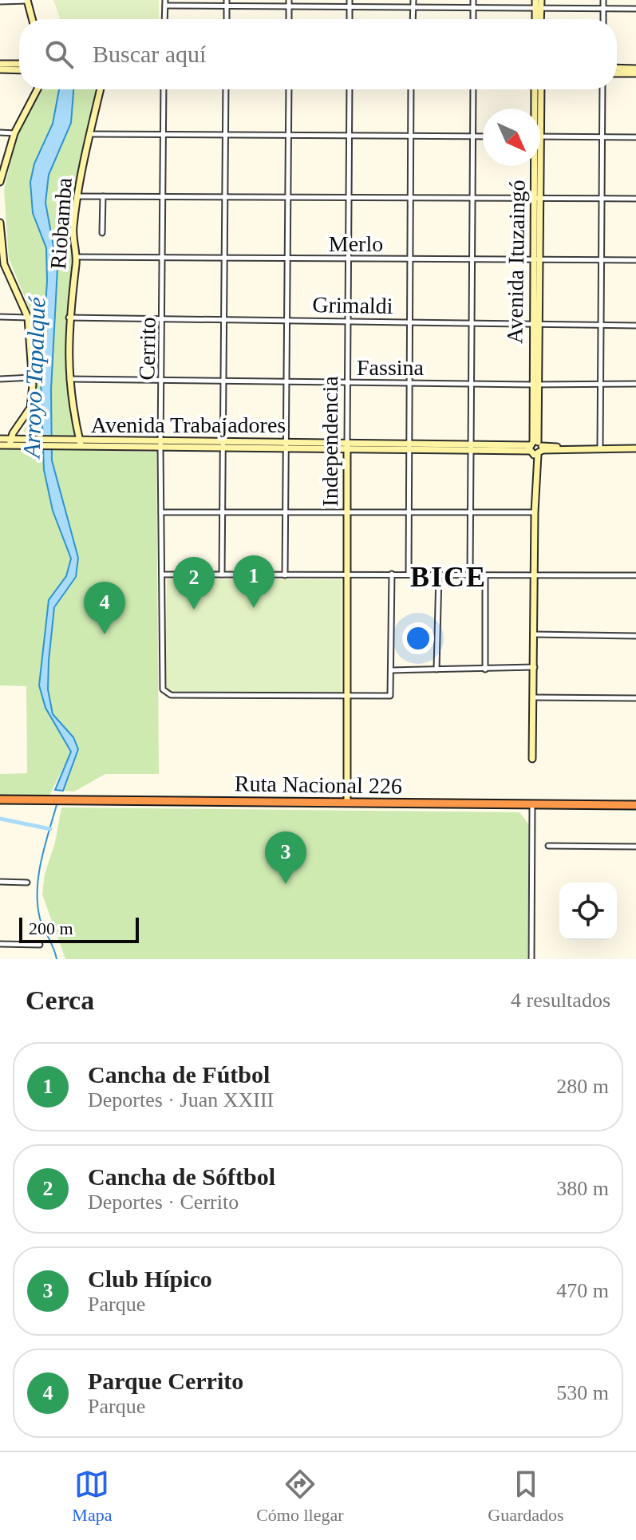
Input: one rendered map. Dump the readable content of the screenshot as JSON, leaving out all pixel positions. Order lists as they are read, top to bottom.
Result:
{
  "streets": {
    "highway": ["Ruta Nacional 226"],
    "main road": [
      "Riobamba",
      "Avenida Ituzaingó",
      "Avenida Trabajadores",
      "Independencia"
    ],
    "street": [
      "Merlo",
      "Grimaldi",
      "Cerrito",
      "Fassina"
    ]
  },
  "crossings": [
    ["Riobamba", "Merlo"],
    ["Riobamba", "Grimaldi"],
    ["Riobamba", "Fassina"],
    ["Riobamba", "Avenida Trabajadores"],
    ["Merlo", "Avenida Ituzaingó"],
    ["Merlo", "Cerrito"],
    ["Merlo", "Independencia"],
    ["Avenida Ituzaingó", "Grimaldi"],
    ["Avenida Ituzaingó", "Fassina"],
    ["Avenida Ituzaingó", "Avenida Trabajadores"],
    ["Grimaldi", "Cerrito"],
    ["Grimaldi", "Independencia"],
    ["Cerrito", "Fassina"],
    ["Cerrito", "Avenida Trabajadores"],
    ["Cerrito", "Independencia"],
    ["Fassina", "Independencia"],
    ["Avenida Trabajadores", "Independencia"],
    ["Independencia", "Ruta Nacional 226"]
  ],
  "districts": ["BICE"],
  "water": ["Arroyo Tapalqué"],
  "scale_bar": "200 m",
  "north": "bottom right",
  "page": {
    "search": "Buscar aquí",
    "pins": [
      "1",
      "2",
      "4",
      "3"
    ],
    "scale": "200 m",
    "heading": ["Cerca", "4 resultados"],
    "list": [
      {
        "mark": "1",
        "name": "Cancha de Fútbol",
        "note": "Deportes · Juan XXIII",
        "value": "280 m"
      },
      {
        "mark": "2",
        "name": "Cancha de Sóftbol",
        "note": "Deportes · Cerrito",
        "value": "380 m"
      },
      {
        "mark": "3",
        "name": "Club Hípico",
        "note": "Parque",
        "value": "470 m"
      },
      {
        "mark": "4",
        "name": "Parque Cerrito",
        "note": "Parque",
        "value": "530 m"
      }
    ],
    "nav": ["Mapa", "Cómo llegar", "Guardados"]
  }
}
